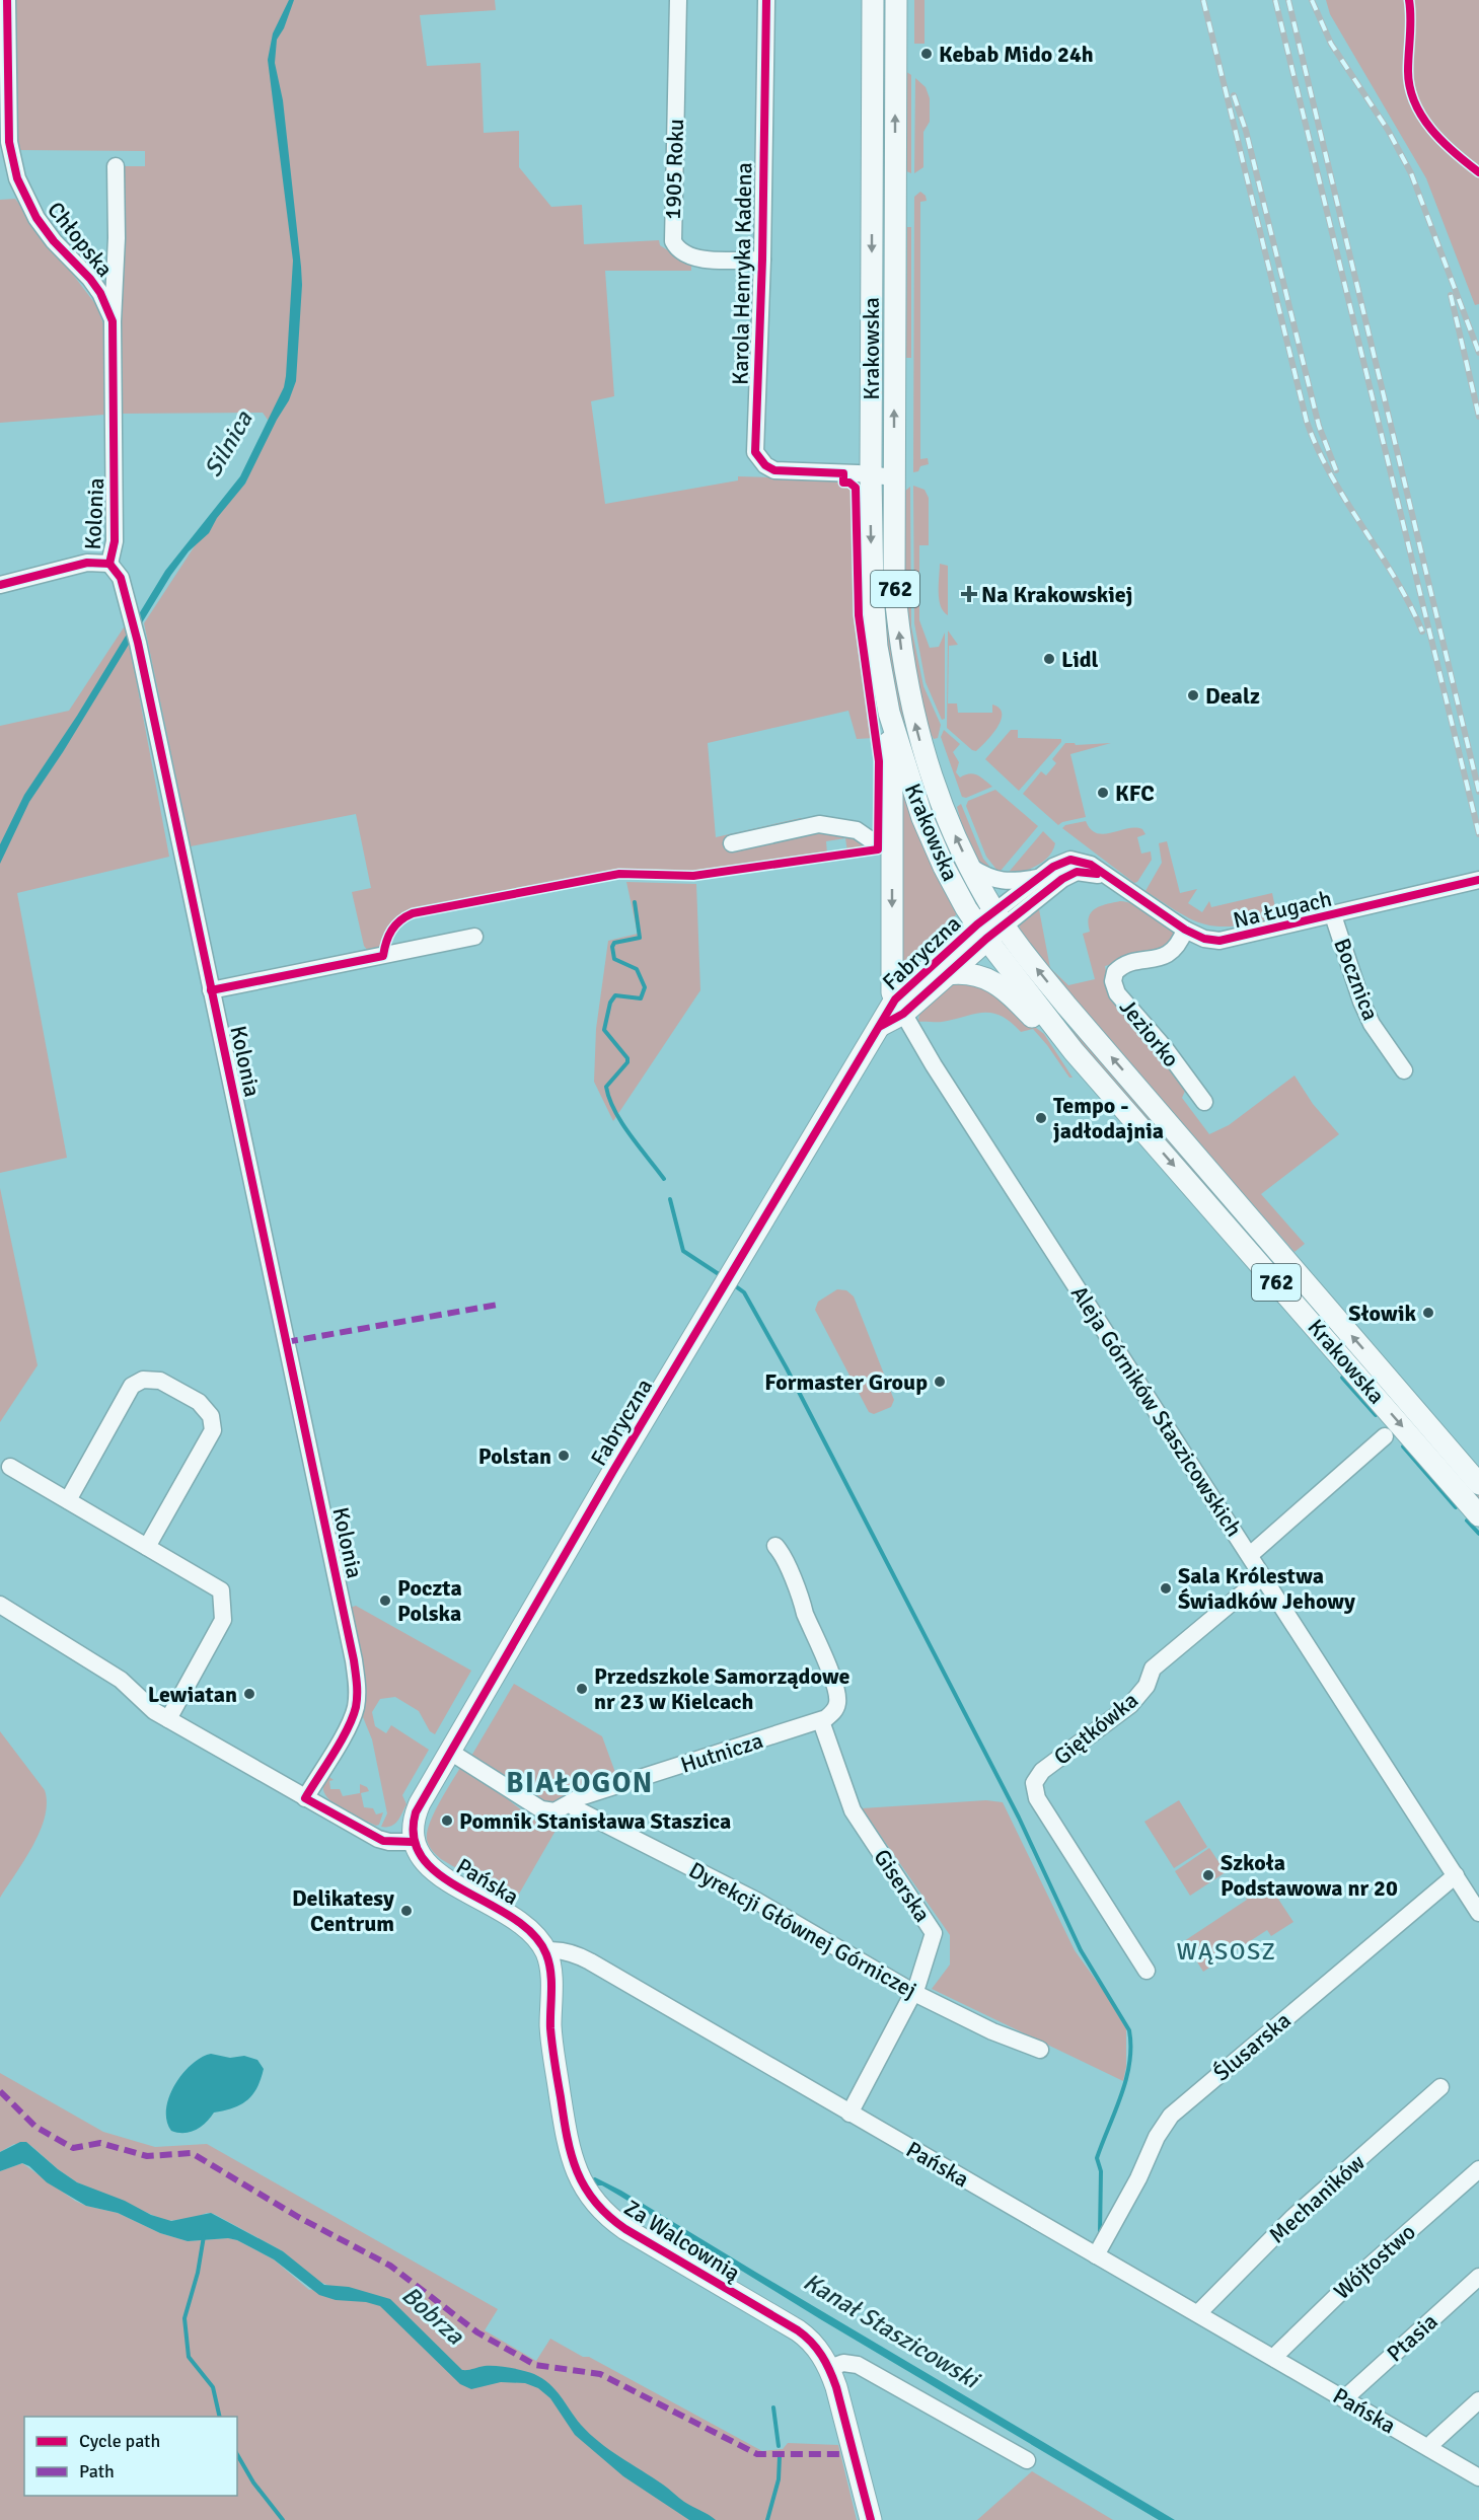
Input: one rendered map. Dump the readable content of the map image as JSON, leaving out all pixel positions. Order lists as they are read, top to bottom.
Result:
{
  "streets": {
    "main road": [
      "Krakowska",
      "762",
      "Fabryczna",
      "Pańska",
      "Za Walcownią"
    ],
    "street": [
      "1905 Roku",
      "Chłopska",
      "Karola Henryka Kadena",
      "Kolonia",
      "Na Ługach",
      "Bocznica",
      "Jeziorko",
      "Aleja Górników Staszicowskich",
      "Giętkówka",
      "Hutnicza",
      "Giserska",
      "Dyrekcji Głównej Górniczej",
      "Ślusarska",
      "Mechaników",
      "Wójtostwo",
      "Ptasia"
    ]
  },
  "crossings": [
    ["1905 Roku", "Karola Henryka Kadena"],
    ["Chłopska", "Kolonia"],
    ["Karola Henryka Kadena", "Krakowska"],
    ["Krakowska", "Na Ługach"],
    ["Krakowska", "Fabryczna"],
    ["Na Ługach", "Fabryczna"],
    ["Na Ługach", "Bocznica"],
    ["Na Ługach", "Jeziorko"],
    ["Fabryczna", "Aleja Górników Staszicowskich"],
    ["Fabryczna", "Hutnicza"],
    ["Fabryczna", "Pańska"],
    ["Aleja Górników Staszicowskich", "Giętkówka"],
    ["Aleja Górników Staszicowskich", "Ślusarska"],
    ["Hutnicza", "Giserska"],
    ["Hutnicza", "Dyrekcji Głównej Górniczej"],
    ["Pańska", "Giserska"],
    ["Pańska", "Ślusarska"],
    ["Pańska", "Mechaników"],
    ["Pańska", "Za Walcownią"],
    ["Pańska", "Wójtostwo"],
    ["Pańska", "Ptasia"],
    ["Giserska", "Dyrekcji Głównej Górniczej"]
  ],
  "districts": ["BIAŁOGON", "WĄSOSZ"],
  "water": ["Silnica", "Bobrza", "Kanał Staszicowski"],
  "places": {
    "other": [
      "Kebab Mido 24h",
      "Lidl",
      "Dealz",
      "KFC",
      "Tempo - jadłodajnia",
      "Słowik",
      "Formaster Group",
      "Polstan",
      "Sala Królestwa Świadków Jehowy",
      "Poczta Polska",
      "Przedszkole Samorządowe nr 23 w Kielcach",
      "Lewiatan",
      "Pomnik Stanisława Staszica",
      "Szkoła Podstawowa nr 20",
      "Delikatesy Centrum"
    ],
    "health": ["Na Krakowskiej"]
  },
  "legend": ["Cycle path", "Path"]
}
